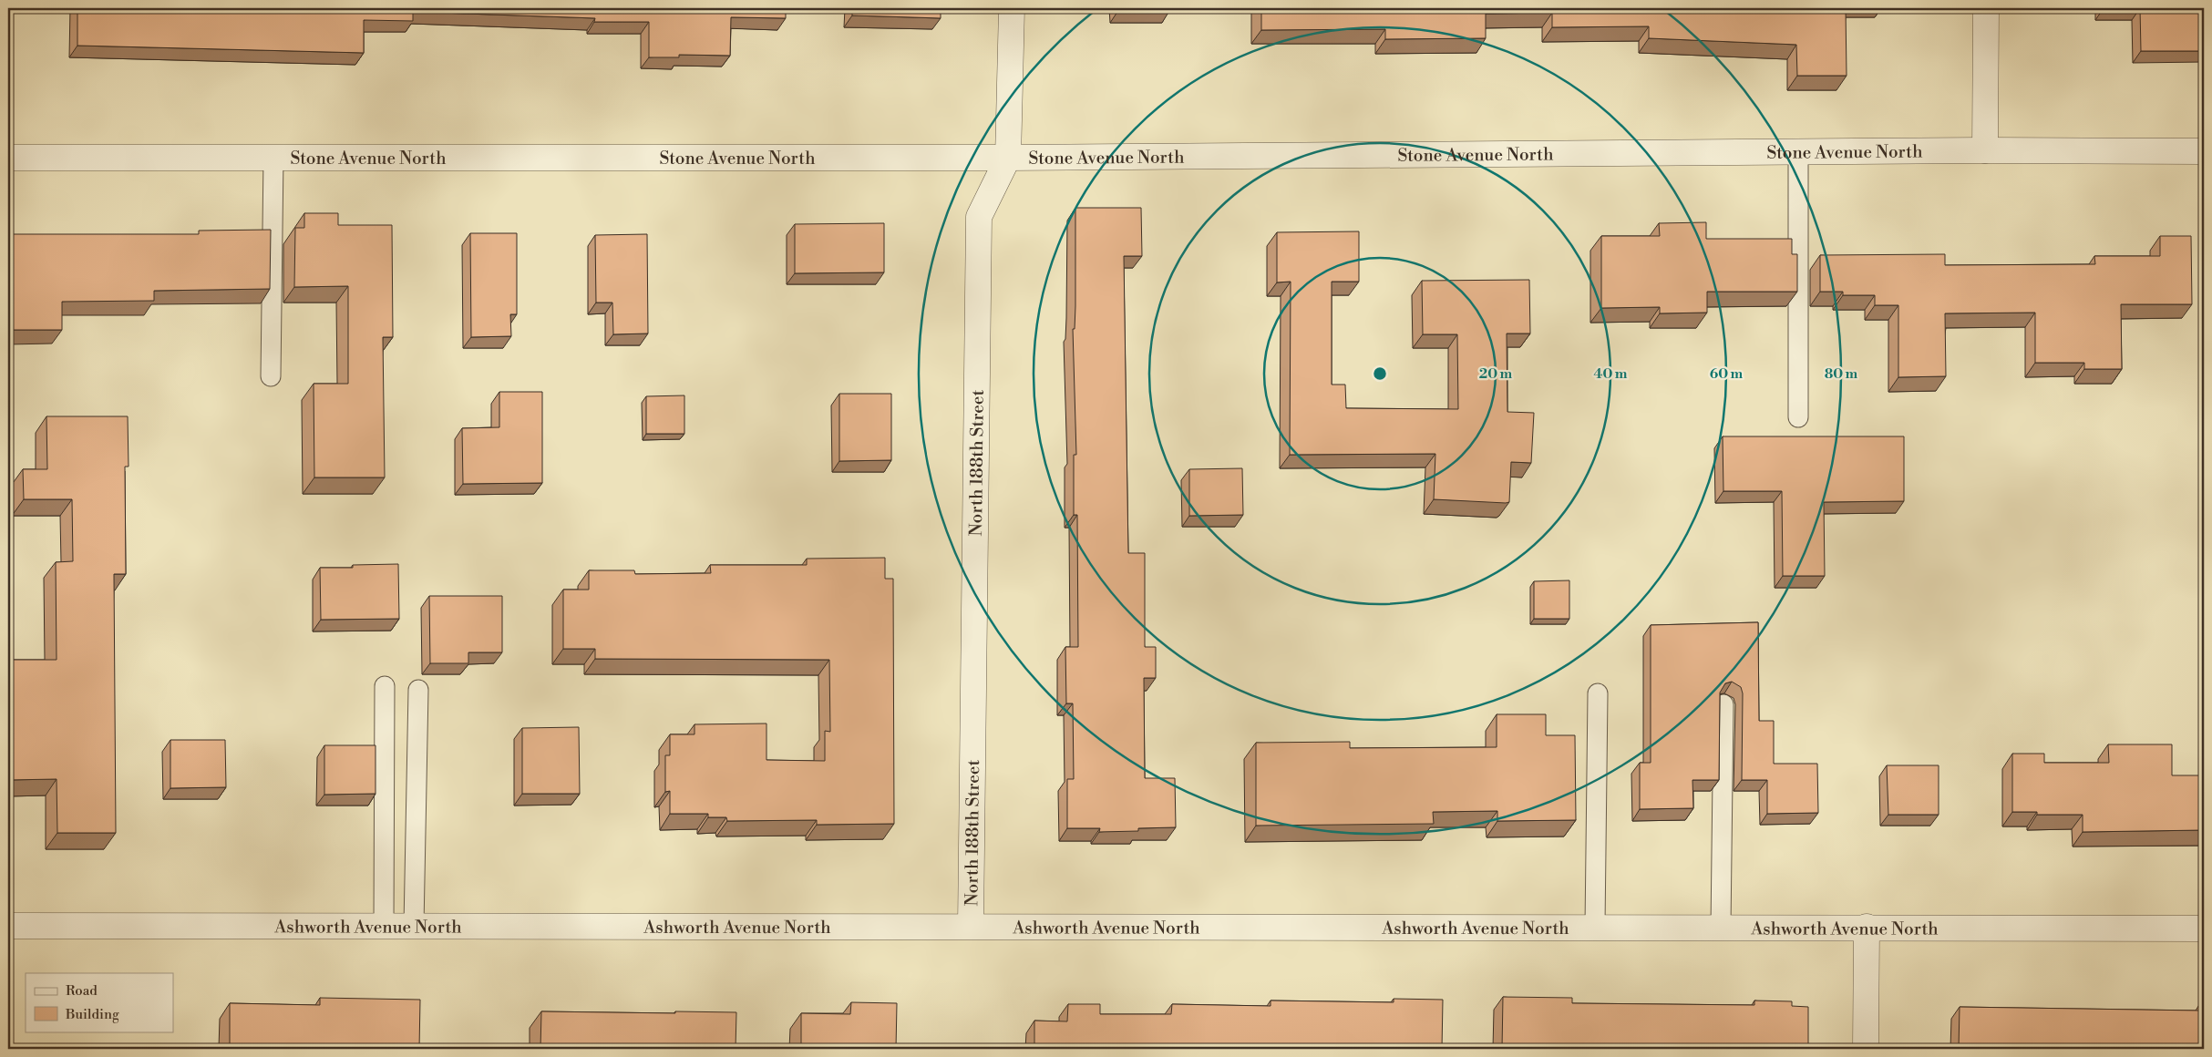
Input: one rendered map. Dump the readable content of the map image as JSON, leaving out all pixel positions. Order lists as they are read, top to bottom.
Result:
{
  "streets": {
    "street": ["Stone Avenue North", "North 188th Street", "Ashworth Avenue North"]
  },
  "crossings": [
    ["Stone Avenue North", "North 188th Street"],
    ["North 188th Street", "Ashworth Avenue North"]
  ],
  "legend": ["Road", "Building"],
  "rings": [
    "20 m",
    "40 m",
    "60 m",
    "80 m"
  ]
}
